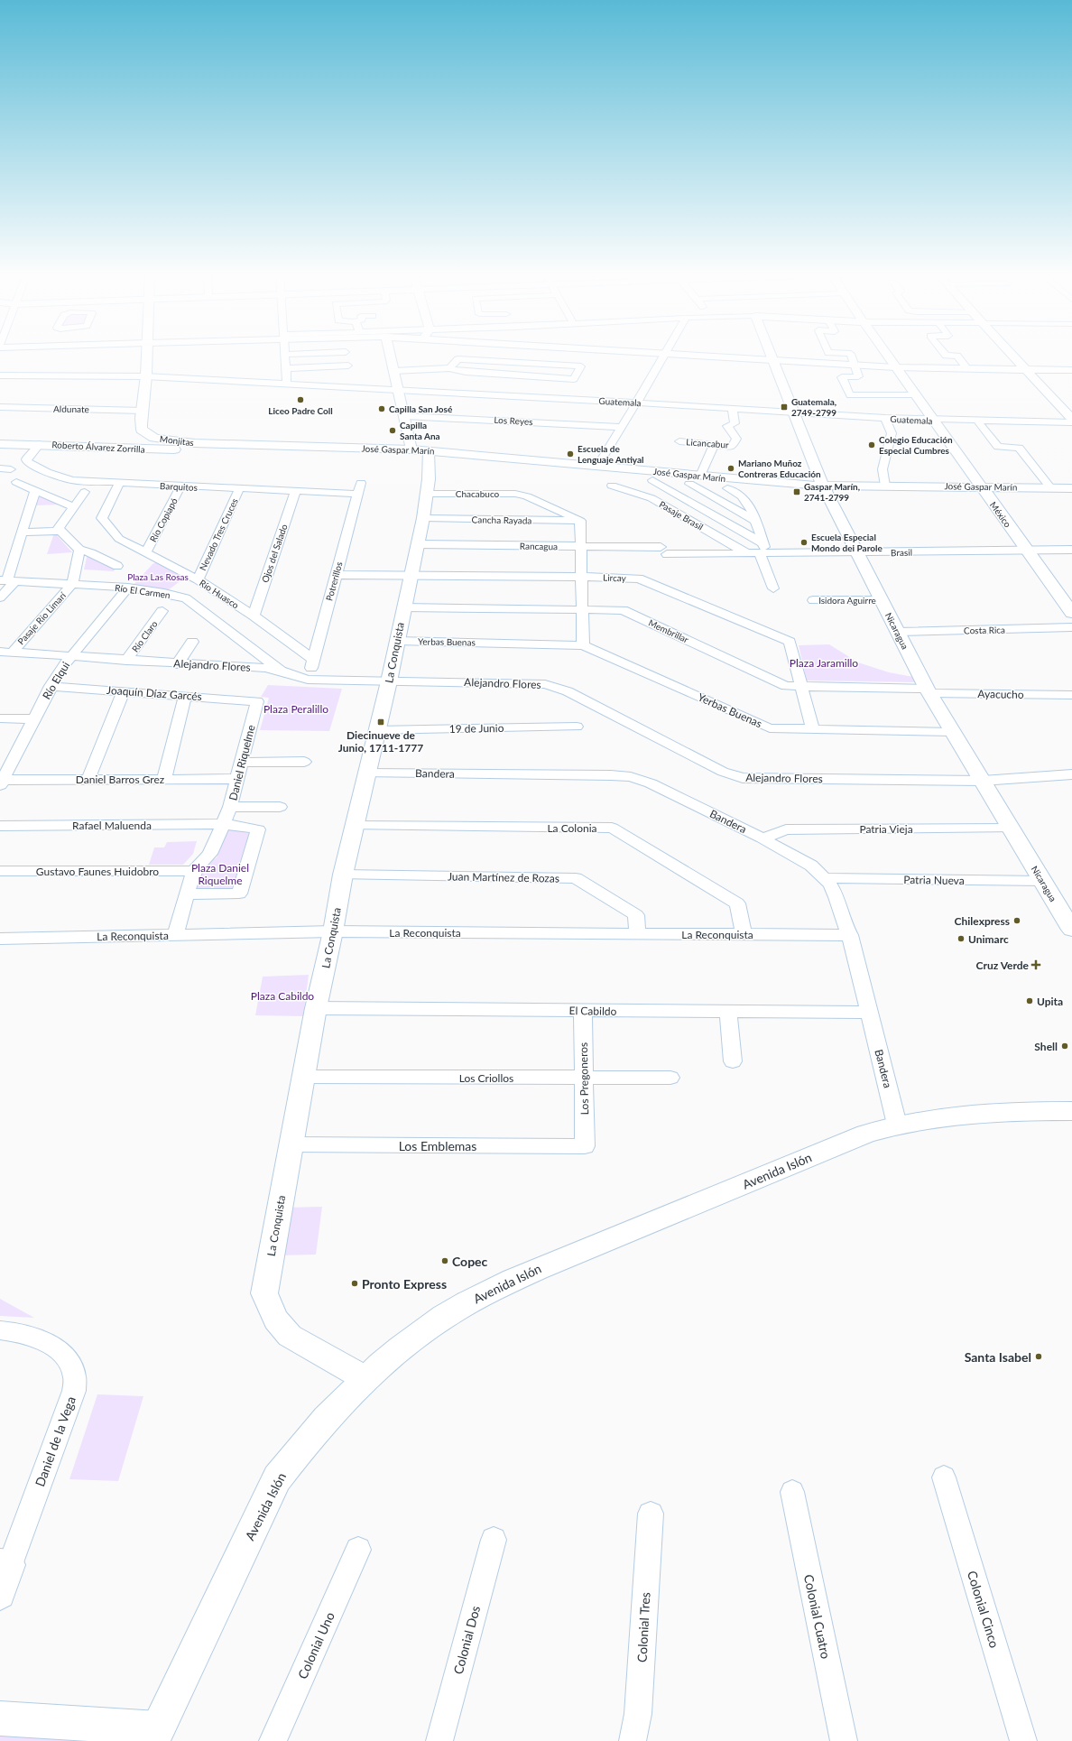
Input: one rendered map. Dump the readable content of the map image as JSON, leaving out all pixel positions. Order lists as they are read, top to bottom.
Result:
{
  "streets": {
    "main road": [
      "Monjitas",
      "Roberto Álvarez Zorrilla",
      "José Gaspar Marín",
      "México",
      "Nicaragua",
      "Avenida Islón"
    ],
    "street": [
      "Guatemala",
      "Aldunate",
      "Los Reyes",
      "Licancabur",
      "Barquitos",
      "Chacabuco",
      "Pasaje Brasil",
      "Río Copiapó",
      "Cancha Rayada",
      "Nevado Tres Cruces",
      "Rancagua",
      "Brasil",
      "Ojos del Salado",
      "Lircay",
      "Potrerillos",
      "Río El Carmen",
      "Río Huasco",
      "Isidora Aguirre",
      "Pasaje Río Limarí",
      "Costa Rica",
      "Membrillar",
      "Río Claro",
      "Yerbas Buenas",
      "La Conquista",
      "Alejandro Flores",
      "Río Elqui",
      "Joaquín Díaz Garcés",
      "Ayacucho",
      "19 de Junio",
      "Daniel Riquelme",
      "Bandera",
      "Daniel Barros Grez",
      "Rafael Maluenda",
      "La Colonia",
      "Patria Vieja",
      "Gustavo Faunes Huidobro",
      "Juan Martínez de Rozas",
      "Patria Nueva",
      "La Reconquista",
      "El Cabildo",
      "Los Criollos",
      "Los Pregoneros",
      "Los Emblemas",
      "Daniel de la Vega",
      "Colonial Cinco",
      "Colonial Cuatro",
      "Colonial Tres",
      "Colonial Dos",
      "Colonial Uno"
    ]
  },
  "crossings": [
    ["Guatemala", "Monjitas"],
    ["Guatemala", "Licancabur"],
    ["Guatemala", "México"],
    ["Guatemala", "Nicaragua"],
    ["Aldunate", "Monjitas"],
    ["Monjitas", "Roberto Álvarez Zorrilla"],
    ["Monjitas", "José Gaspar Marín"],
    ["Roberto Álvarez Zorrilla", "Barquitos"],
    ["José Gaspar Marín", "México"],
    ["José Gaspar Marín", "Brasil"],
    ["José Gaspar Marín", "Nicaragua"],
    ["José Gaspar Marín", "La Conquista"],
    ["Barquitos", "Río Copiapó"],
    ["Barquitos", "Nevado Tres Cruces"],
    ["Barquitos", "Ojos del Salado"],
    ["Barquitos", "Potrerillos"],
    ["Barquitos", "Río Huasco"],
    ["Chacabuco", "Cancha Rayada"],
    ["Chacabuco", "La Conquista"],
    ["México", "Brasil"],
    ["Pasaje Brasil", "Brasil"],
    ["Río Copiapó", "Río Huasco"],
    ["Cancha Rayada", "La Conquista"],
    ["Nevado Tres Cruces", "Río Huasco"],
    ["Rancagua", "Brasil"],
    ["Rancagua", "La Conquista"],
    ["Brasil", "Nicaragua"],
    ["Ojos del Salado", "Río Huasco"],
    ["Lircay", "Potrerillos"],
    ["Lircay", "Membrillar"],
    ["Lircay", "Yerbas Buenas"],
    ["Lircay", "La Conquista"],
    ["Potrerillos", "Río Huasco"],
    ["Potrerillos", "Alejandro Flores"],
    ["Río El Carmen", "Pasaje Río Limarí"],
    ["Río El Carmen", "Alejandro Flores"],
    ["Río El Carmen", "Río Elqui"],
    ["Isidora Aguirre", "Nicaragua"],
    ["Pasaje Río Limarí", "Alejandro Flores"],
    ["Costa Rica", "Nicaragua"],
    ["Membrillar", "Nicaragua"],
    ["Membrillar", "La Conquista"],
    ["Membrillar", "Ayacucho"],
    ["Nicaragua", "Yerbas Buenas"],
    ["Nicaragua", "Alejandro Flores"],
    ["Nicaragua", "Ayacucho"],
    ["Nicaragua", "Patria Vieja"],
    ["Nicaragua", "Patria Nueva"],
    ["Río Claro", "Alejandro Flores"],
    ["Yerbas Buenas", "La Conquista"],
    ["La Conquista", "Alejandro Flores"],
    ["La Conquista", "19 de Junio"],
    ["La Conquista", "Bandera"],
    ["La Conquista", "La Colonia"],
    ["La Conquista", "Juan Martínez de Rozas"],
    ["La Conquista", "La Reconquista"],
    ["La Conquista", "El Cabildo"],
    ["La Conquista", "Los Criollos"],
    ["La Conquista", "Los Emblemas"],
    ["La Conquista", "Avenida Islón"],
    ["Alejandro Flores", "Río Elqui"],
    ["Río Elqui", "Joaquín Díaz Garcés"],
    ["Río Elqui", "Daniel Barros Grez"],
    ["Joaquín Díaz Garcés", "Daniel Riquelme"],
    ["Daniel Riquelme", "Daniel Barros Grez"],
    ["Daniel Riquelme", "Rafael Maluenda"],
    ["Daniel Riquelme", "Gustavo Faunes Huidobro"],
    ["Daniel Riquelme", "La Reconquista"],
    ["Bandera", "Patria Vieja"],
    ["Bandera", "Patria Nueva"],
    ["Bandera", "La Reconquista"],
    ["Bandera", "El Cabildo"],
    ["Bandera", "Avenida Islón"],
    ["La Colonia", "La Reconquista"],
    ["Juan Martínez de Rozas", "La Reconquista"],
    ["El Cabildo", "Los Pregoneros"],
    ["Los Criollos", "Los Pregoneros"],
    ["Los Pregoneros", "Los Emblemas"]
  ],
  "parks": [
    "Plaza Las Rosas",
    "Plaza Jaramillo",
    "Plaza Peralillo",
    "Plaza Daniel Riquelme",
    "Plaza Cabildo"
  ],
  "places": {
    "other": [
      "Liceo Padre Coll",
      "Capilla San José",
      "Capilla Santa Ana",
      "Colegio Educación Especial Cumbres",
      "Escuela de Lenguaje Antiyal",
      "Mariano Muñoz Contreras Educación",
      "Escuela Especial Mondo dei Parole",
      "Chilexpress",
      "Unimarc",
      "Upita",
      "Shell",
      "Copec",
      "Pronto Express",
      "Santa Isabel"
    ],
    "transit": ["Guatemala, 2749-2799", "Gaspar Marín, 2741-2799", "Diecinueve de Junio, 1711-1777"],
    "health": ["Cruz Verde"]
  }
}
